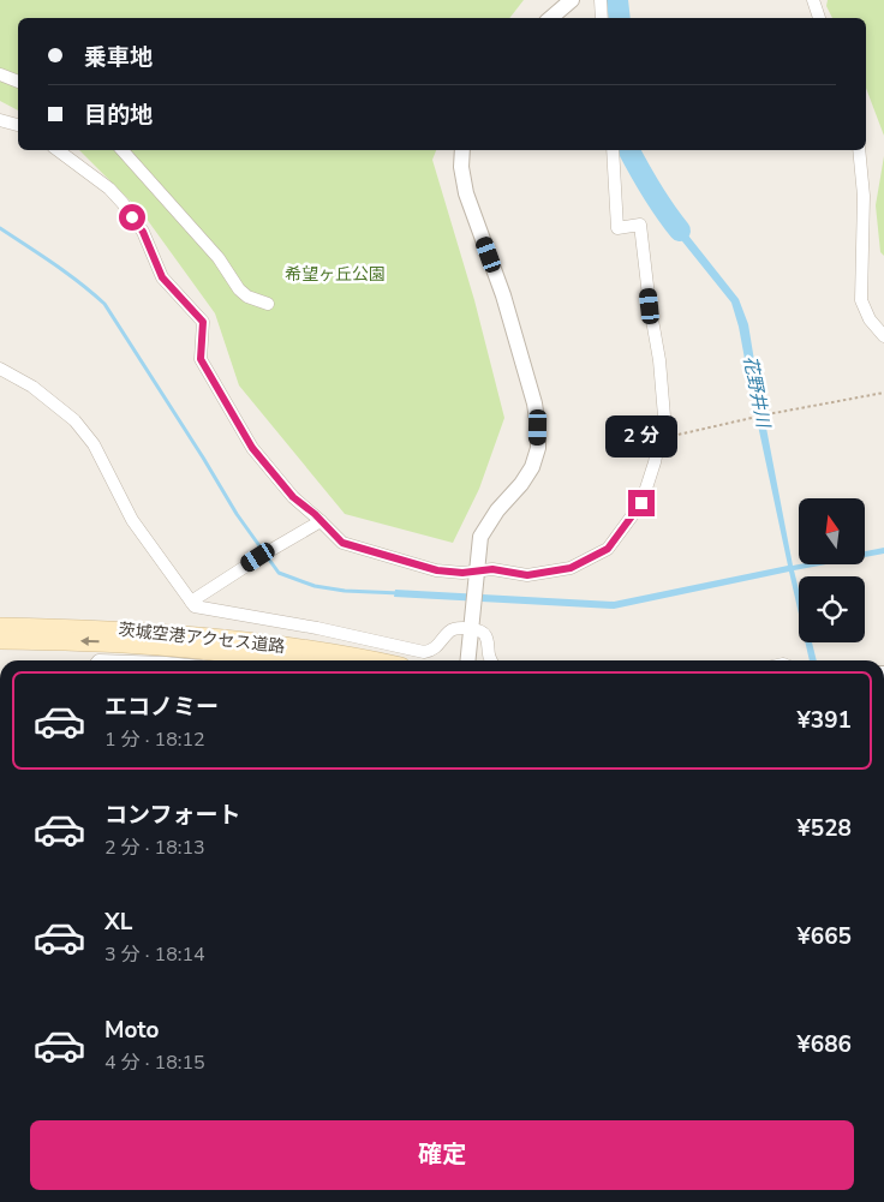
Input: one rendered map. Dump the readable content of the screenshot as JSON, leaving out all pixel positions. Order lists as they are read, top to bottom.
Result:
{
  "streets": {
    "main road": ["茨城空港アクセス道路"]
  },
  "water": ["花野井川"],
  "parks": ["希望ヶ丘公園"],
  "north": "top",
  "page": {
    "banner": ["乗車地", "目的地"],
    "bubble": "2 分",
    "list": [
      {
        "name": "エコノミー",
        "note": "1 分 · 18:12",
        "value": "¥391"
      },
      {
        "name": "コンフォート",
        "note": "2 分 · 18:13",
        "value": "¥528"
      },
      {
        "name": "XL",
        "note": "3 分 · 18:14",
        "value": "¥665"
      },
      {
        "name": "Moto",
        "note": "4 分 · 18:15",
        "value": "¥686"
      }
    ],
    "buttons": "確定"
  }
}
